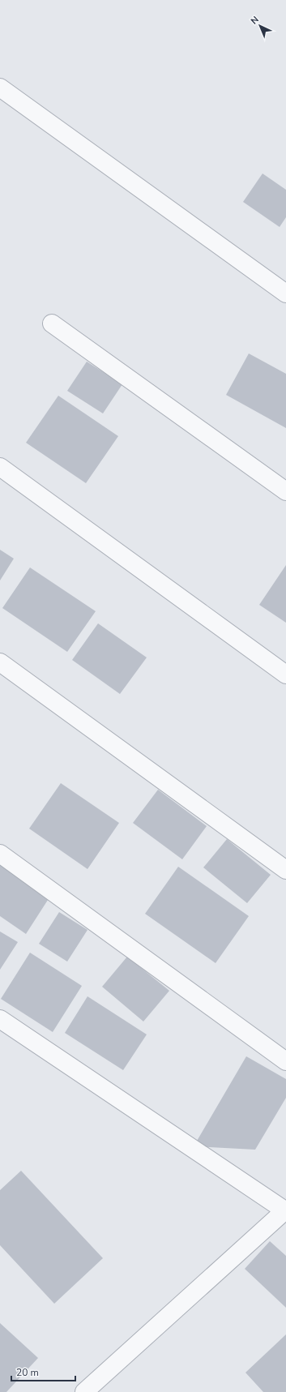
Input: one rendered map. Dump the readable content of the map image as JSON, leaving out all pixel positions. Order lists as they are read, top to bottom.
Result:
{
  "scale_bar": "20 m",
  "north": "top left"
}
